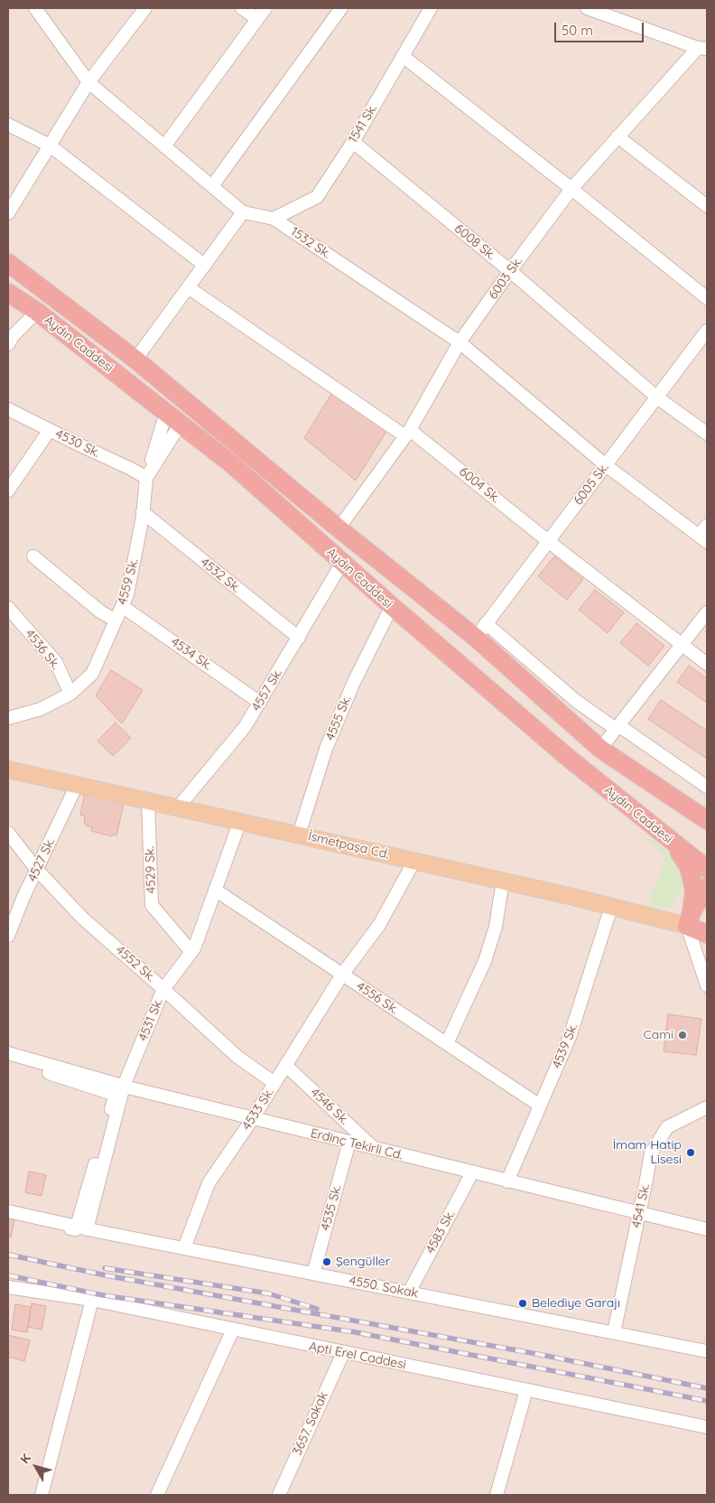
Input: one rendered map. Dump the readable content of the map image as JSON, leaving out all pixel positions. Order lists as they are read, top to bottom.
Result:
{
  "streets": {
    "highway": ["Aydın Caddesi"],
    "main road": ["İsmetpaşa Cd."],
    "street": [
      "1541 Sk.",
      "6008 Sk.",
      "1532 Sk.",
      "6003 Sk.",
      "4530 Sk.",
      "6005 Sk.",
      "6004 Sk.",
      "4532 Sk.",
      "4559 Sk.",
      "4536 Sk.",
      "4534 Sk.",
      "4557 Sk.",
      "4555 Sk.",
      "4527 Sk.",
      "4529 Sk.",
      "4552 Sk.",
      "4556 Sk.",
      "4531 Sk.",
      "4539 Sk.",
      "4546 Sk.",
      "4533 Sk.",
      "Erdinç Tekirli Cd.",
      "4541 Sk.",
      "4535 Sk.",
      "4583 Sk.",
      "4550. Sokak",
      "Apti Erel Caddesi",
      "3657. Sokak"
    ]
  },
  "crossings": [
    ["1541 Sk.", "6008 Sk."],
    ["1541 Sk.", "1532 Sk."],
    ["6008 Sk.", "6003 Sk."],
    ["6008 Sk.", "6005 Sk."],
    ["1532 Sk.", "6003 Sk."],
    ["1532 Sk.", "6005 Sk."],
    ["6003 Sk.", "Aydın Caddesi"],
    ["6003 Sk.", "6004 Sk."],
    ["Aydın Caddesi", "6005 Sk."],
    ["Aydın Caddesi", "4559 Sk."],
    ["Aydın Caddesi", "4557 Sk."],
    ["Aydın Caddesi", "4555 Sk."],
    ["4530 Sk.", "4559 Sk."],
    ["6005 Sk.", "6004 Sk."],
    ["4532 Sk.", "4559 Sk."],
    ["4532 Sk.", "4557 Sk."],
    ["4559 Sk.", "4536 Sk."],
    ["4559 Sk.", "4534 Sk."],
    ["4534 Sk.", "4557 Sk."],
    ["4557 Sk.", "İsmetpaşa Cd."],
    ["4555 Sk.", "İsmetpaşa Cd."],
    ["İsmetpaşa Cd.", "4527 Sk."],
    ["İsmetpaşa Cd.", "4529 Sk."],
    ["İsmetpaşa Cd.", "4531 Sk."],
    ["İsmetpaşa Cd.", "4539 Sk."],
    ["İsmetpaşa Cd.", "4533 Sk."],
    ["4527 Sk.", "4552 Sk."],
    ["4529 Sk.", "4531 Sk."],
    ["4552 Sk.", "4531 Sk."],
    ["4552 Sk.", "4533 Sk."],
    ["4556 Sk.", "4531 Sk."],
    ["4556 Sk.", "4539 Sk."],
    ["4556 Sk.", "4533 Sk."],
    ["4531 Sk.", "Erdinç Tekirli Cd."],
    ["4531 Sk.", "4550. Sokak"],
    ["4539 Sk.", "Erdinç Tekirli Cd."],
    ["4546 Sk.", "4533 Sk."],
    ["4546 Sk.", "Erdinç Tekirli Cd."],
    ["4533 Sk.", "Erdinç Tekirli Cd."],
    ["4533 Sk.", "4550. Sokak"],
    ["Erdinç Tekirli Cd.", "4541 Sk."],
    ["Erdinç Tekirli Cd.", "4535 Sk."],
    ["Erdinç Tekirli Cd.", "4583 Sk."],
    ["4541 Sk.", "4550. Sokak"],
    ["4535 Sk.", "4550. Sokak"],
    ["4583 Sk.", "4550. Sokak"],
    ["Apti Erel Caddesi", "3657. Sokak"]
  ],
  "places": [
    "Cami",
    "İmam Hatip Lisesi",
    "Şengüller",
    "Belediye Garajı"
  ],
  "scale_bar": "50 m",
  "north": "top left"
}
